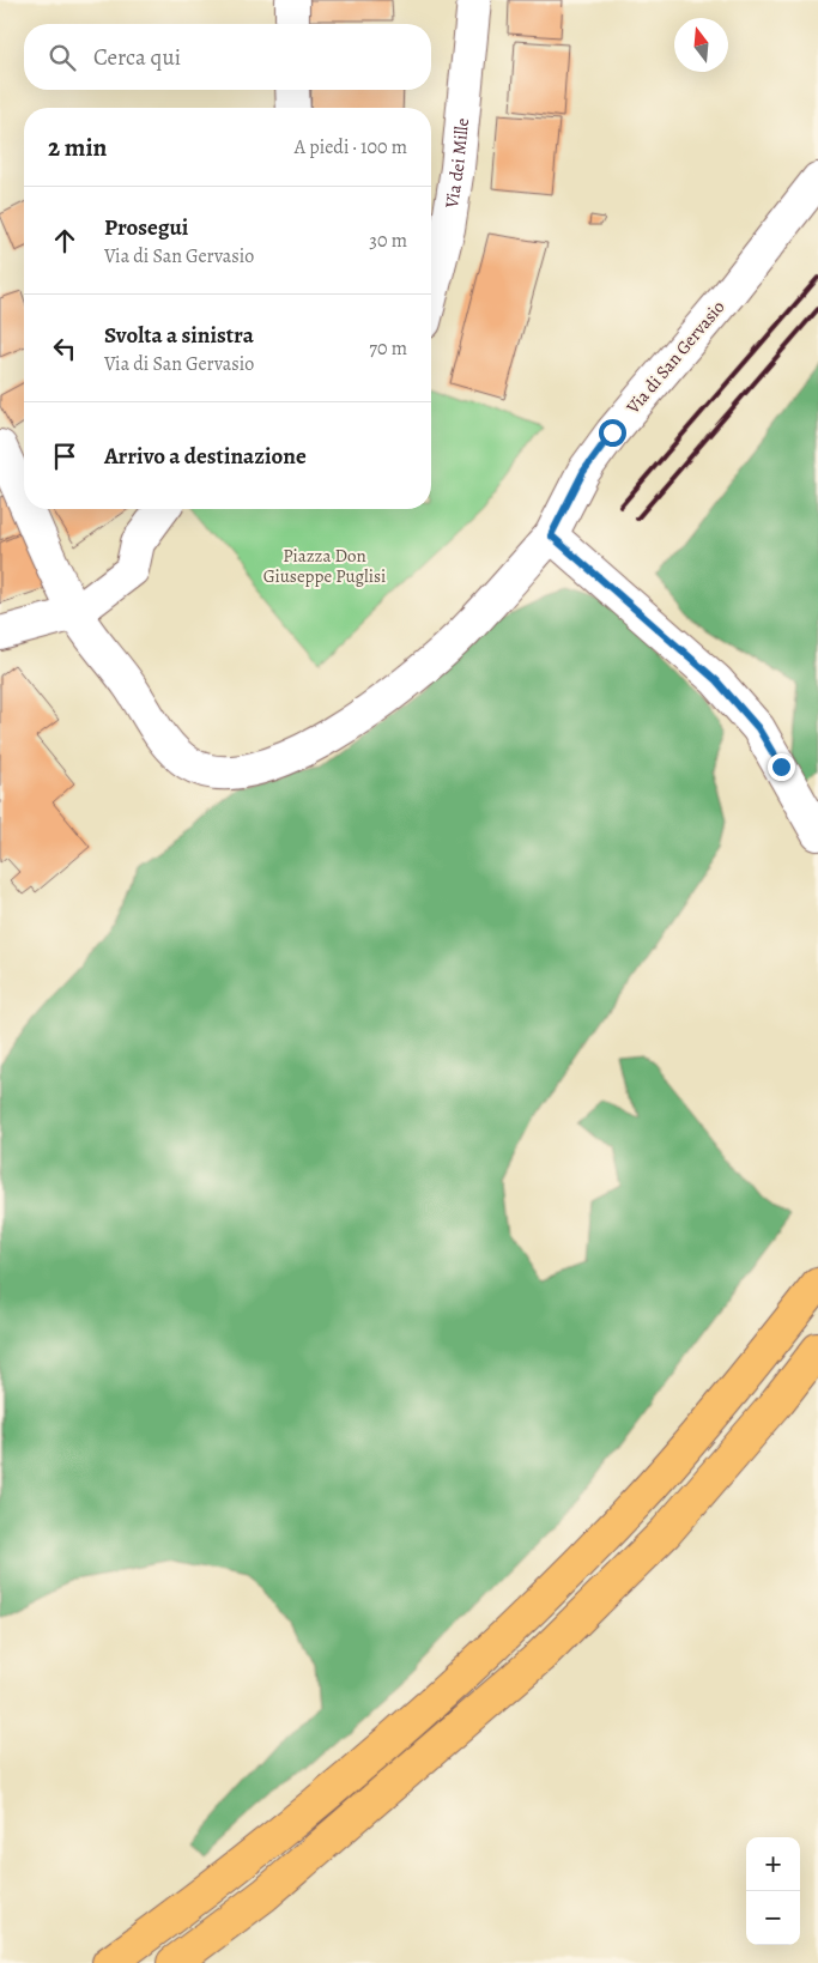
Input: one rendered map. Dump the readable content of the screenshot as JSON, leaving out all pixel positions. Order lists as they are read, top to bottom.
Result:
{
  "streets": {
    "street": ["Via dei Mille", "Via di San Gervasio"]
  },
  "parks": ["Piazza Don Giuseppe Puglisi"],
  "north": "top",
  "page": {
    "search": "Cerca qui",
    "heading": ["2 min", "A piedi · 100 m"],
    "list": [
      ["Prosegui", "Via di San Gervasio", "30 m"],
      ["Svolta a sinistra", "Via di San Gervasio", "70 m"],
      "Arrivo a destinazione"
    ],
    "map_buttons": ["+", "−"]
  }
}
